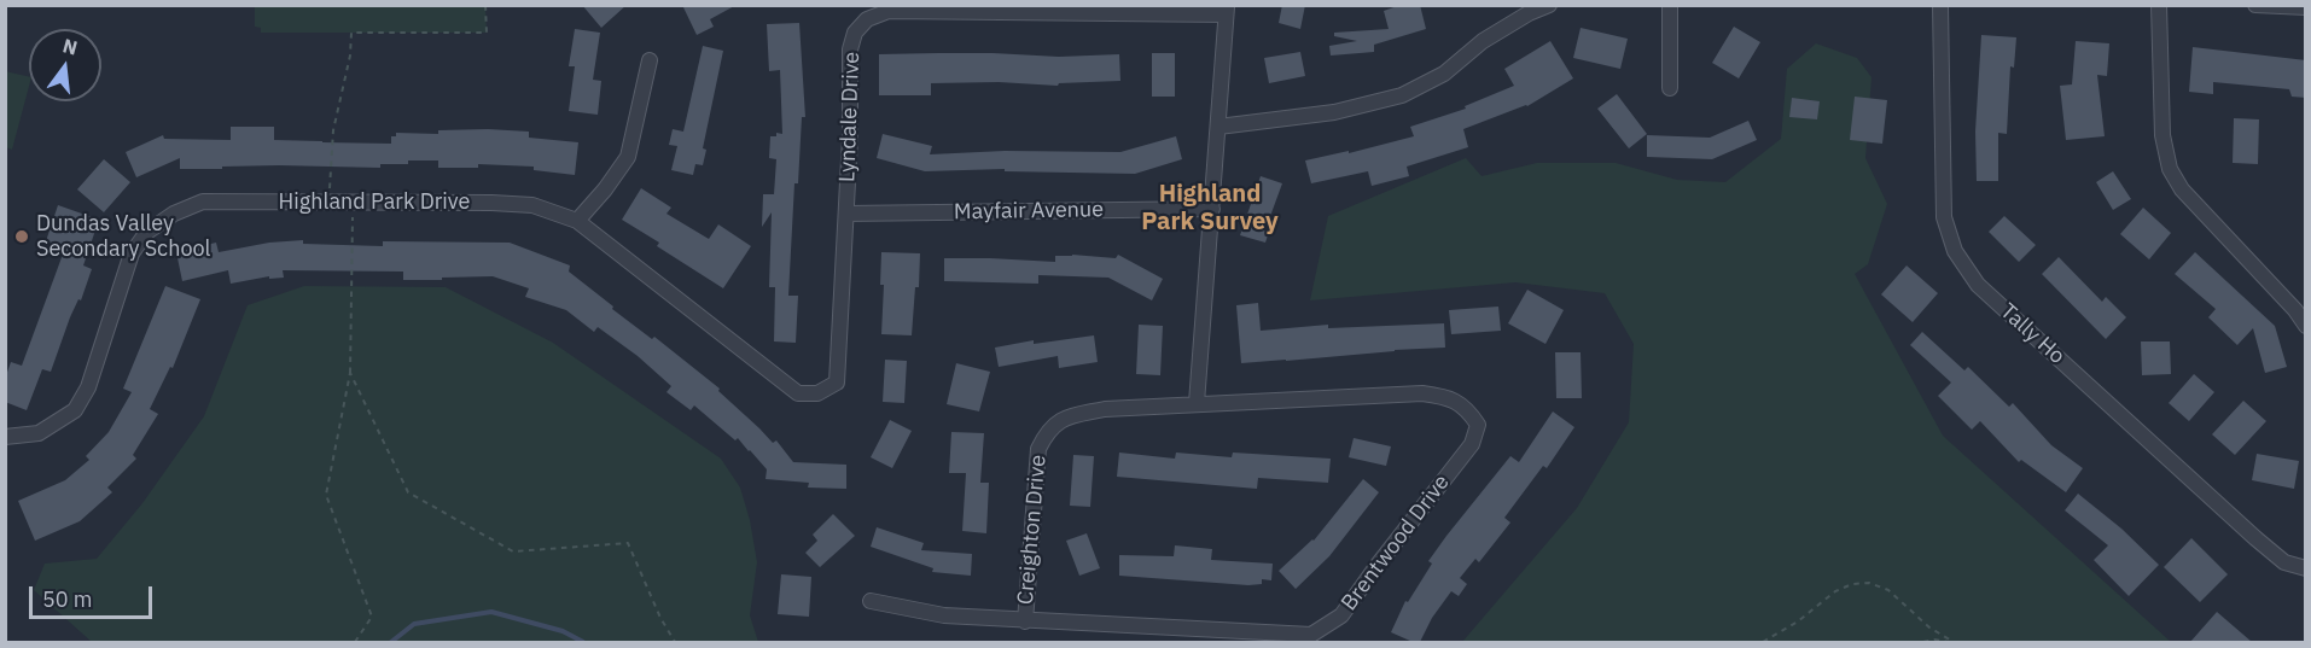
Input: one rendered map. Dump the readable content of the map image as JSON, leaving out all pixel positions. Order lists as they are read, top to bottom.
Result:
{
  "streets": {
    "street": [
      "Lyndale Drive",
      "Highland Park Drive",
      "Mayfair Avenue",
      "Tally Ho",
      "Creighton Drive",
      "Brentwood Drive"
    ]
  },
  "crossings": [
    ["Lyndale Drive", "Highland Park Drive"],
    ["Lyndale Drive", "Mayfair Avenue"],
    ["Creighton Drive", "Brentwood Drive"]
  ],
  "districts": ["Highland Park Survey"],
  "places": ["Dundas Valley Secondary School"],
  "scale_bar": "50 m",
  "north": "top"
}
